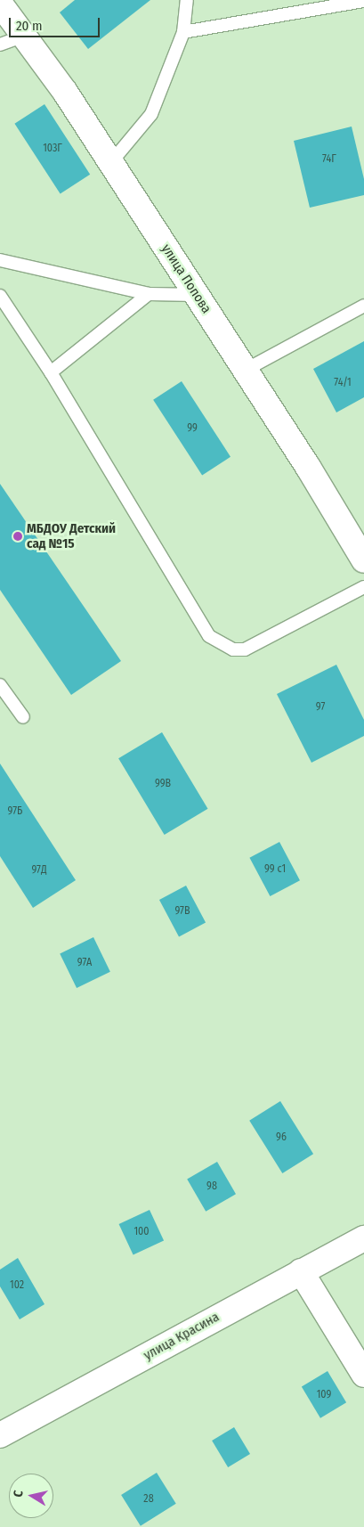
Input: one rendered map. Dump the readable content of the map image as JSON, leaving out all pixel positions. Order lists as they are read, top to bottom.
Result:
{
  "streets": {
    "street": ["улица Попова", "улица Красина"]
  },
  "places": ["МБДОУ Детский сад №15"],
  "house_numbers": [
    "103Г",
    "74Г",
    "74/1",
    "99",
    "97",
    "99В",
    "97Б",
    "99 с1",
    "97Д",
    "97В",
    "97А",
    "96",
    "98",
    "100",
    "102",
    "109",
    "28"
  ],
  "scale_bar": "20 m",
  "north": "left"
}
